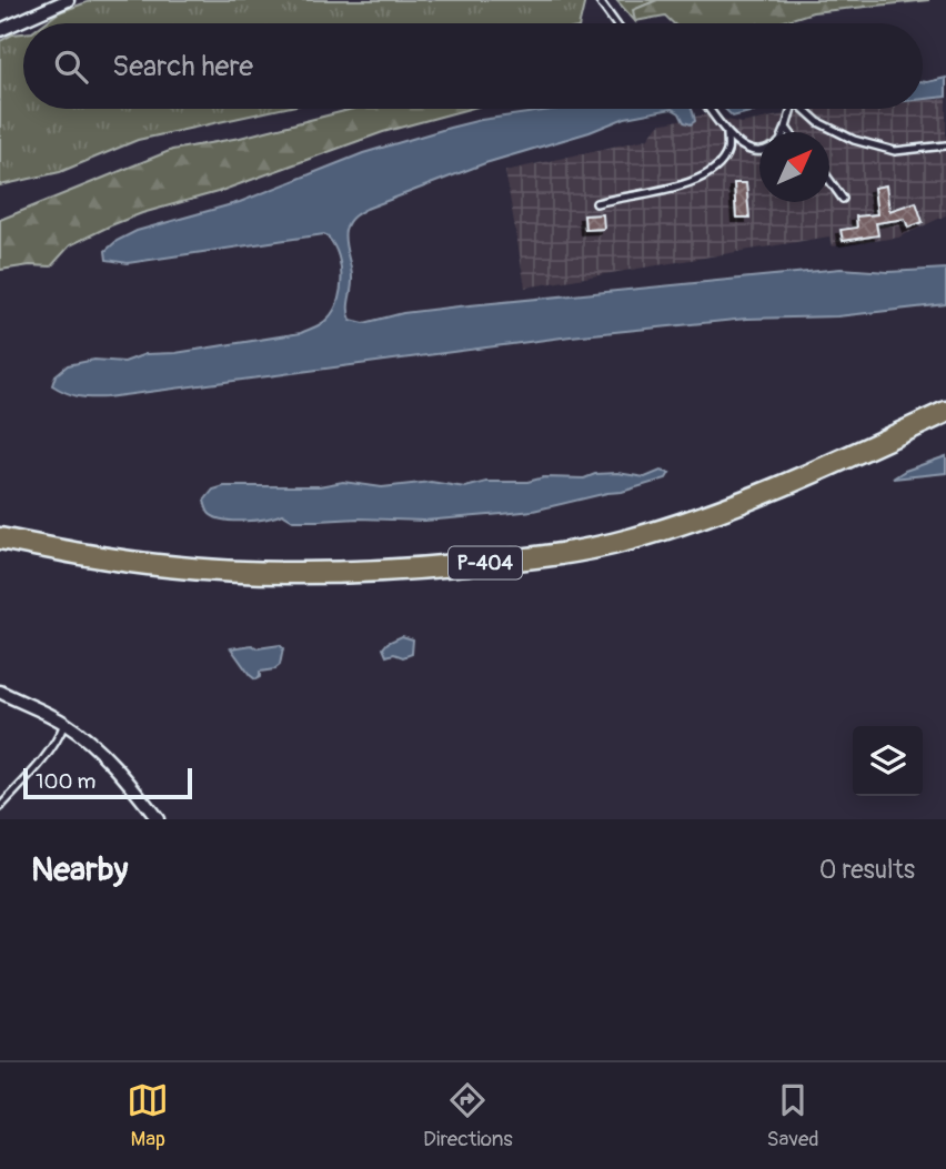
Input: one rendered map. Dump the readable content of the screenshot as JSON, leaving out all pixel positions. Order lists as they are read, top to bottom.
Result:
{
  "streets": {
    "highway": ["Р-404"]
  },
  "scale_bar": "100 m",
  "north": "top right",
  "page": {
    "search": "Search here",
    "scale": "100 m",
    "heading": ["Nearby", "0 results"],
    "nav": ["Map", "Directions", "Saved"]
  }
}
